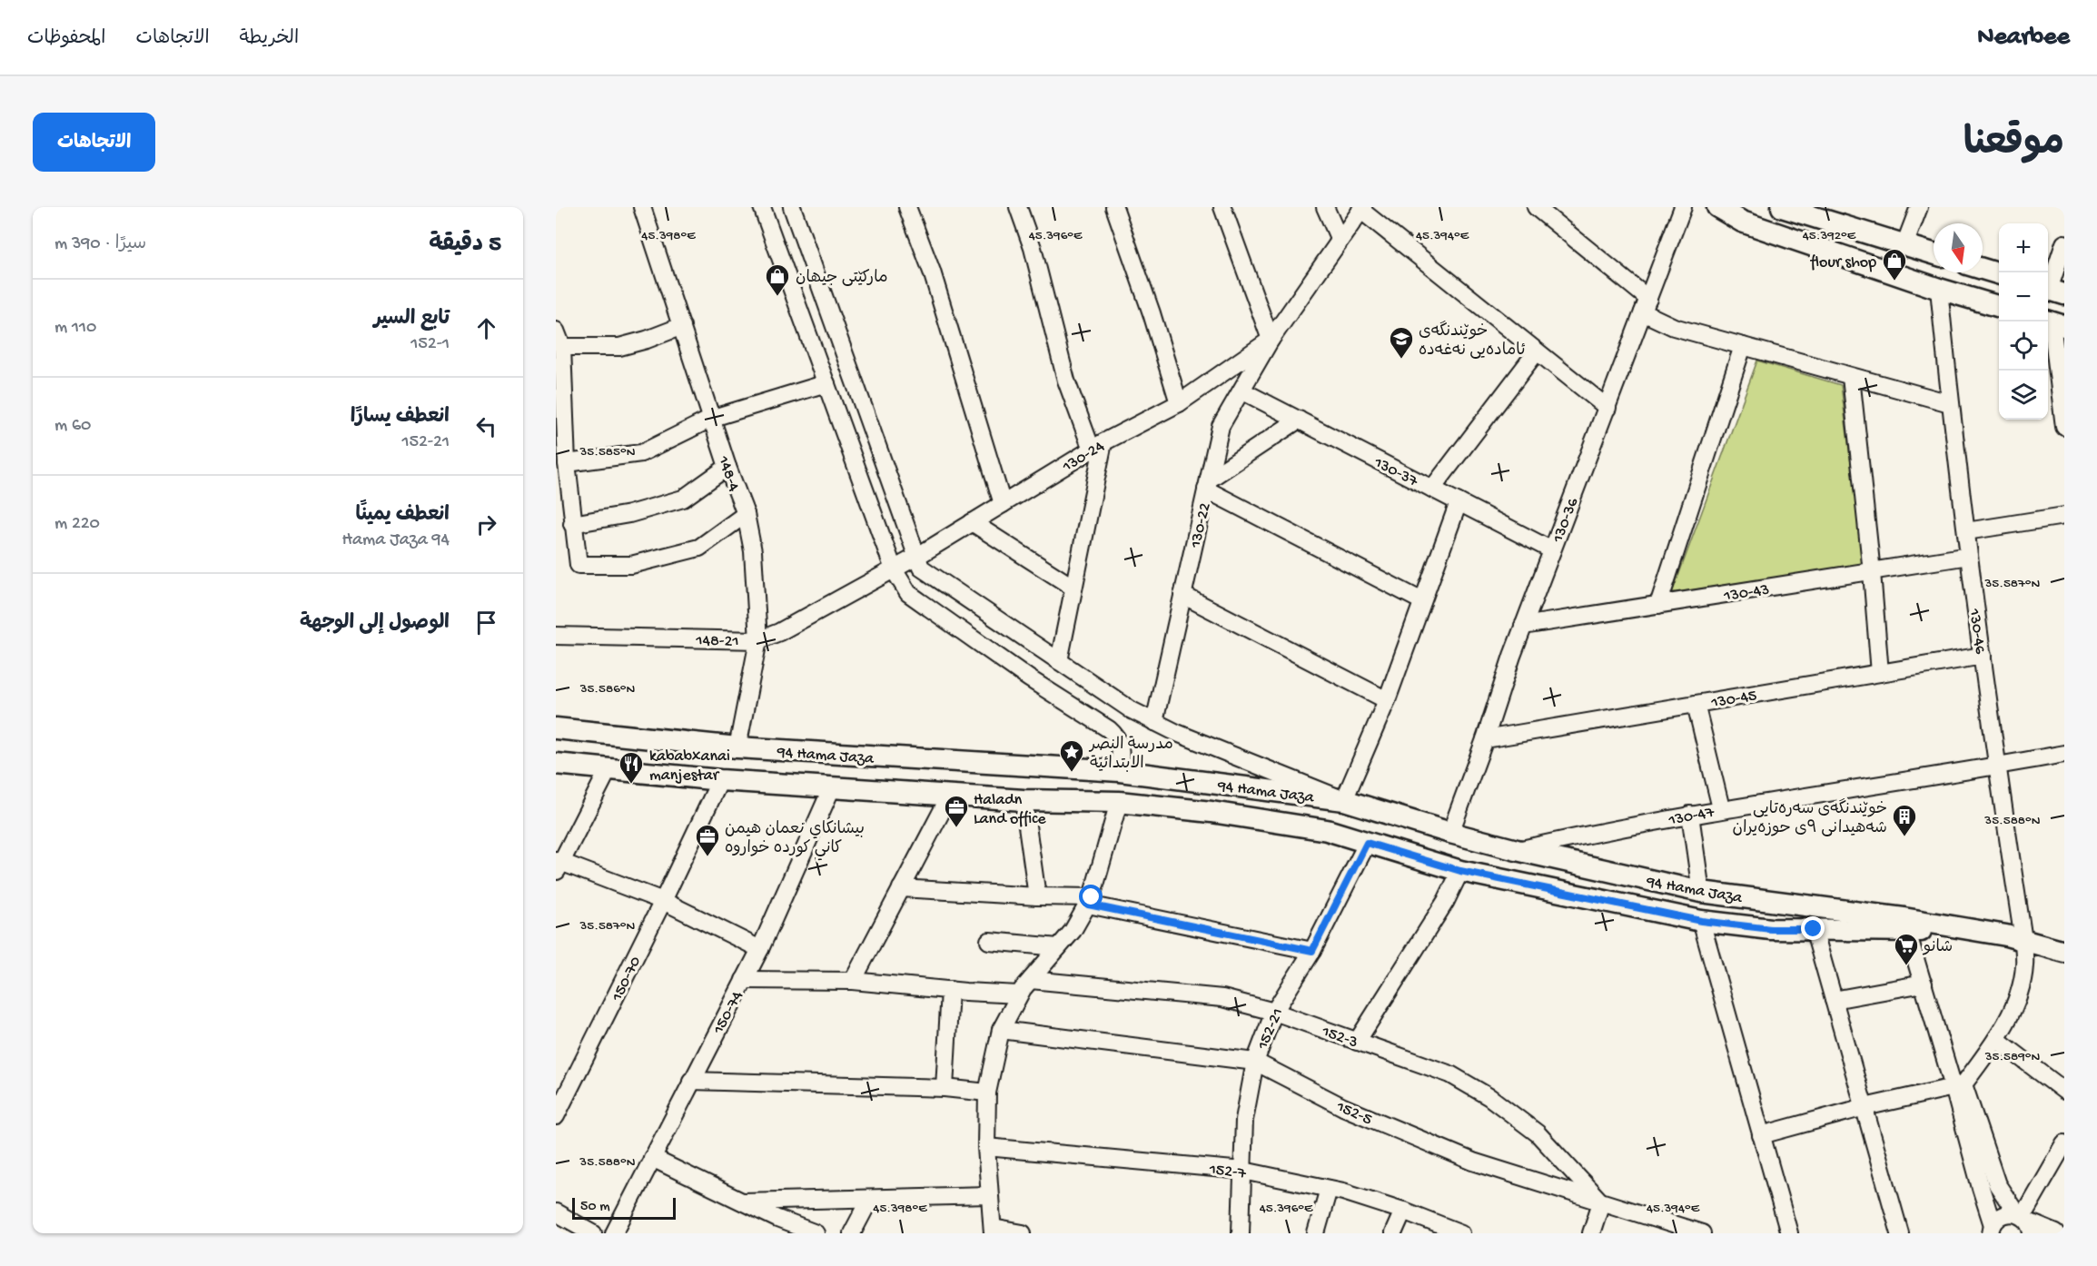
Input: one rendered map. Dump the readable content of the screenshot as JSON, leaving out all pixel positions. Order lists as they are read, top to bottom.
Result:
{
  "streets": {
    "main road": ["94 Hama Jaza"],
    "street": [
      "130-24",
      "130-37",
      "148-4",
      "130-36",
      "130-22",
      "130-43",
      "130-46",
      "148-21",
      "130-45",
      "130-47",
      "150-70",
      "150-74",
      "152-21",
      "152-3",
      "152-5",
      "152-7"
    ]
  },
  "crossings": [
    ["130-24", "130-22"],
    ["130-24", "148-21"],
    ["130-37", "130-36"],
    ["130-37", "130-22"],
    ["148-4", "148-21"],
    ["148-4", "94 Hama Jaza"],
    ["130-36", "130-43"],
    ["130-36", "130-45"],
    ["130-36", "94 Hama Jaza"],
    ["130-43", "130-46"],
    ["130-46", "130-45"],
    ["130-46", "94 Hama Jaza"],
    ["130-46", "130-47"],
    ["94 Hama Jaza", "130-47"],
    ["94 Hama Jaza", "150-70"],
    ["94 Hama Jaza", "150-74"],
    ["94 Hama Jaza", "152-21"],
    ["152-21", "152-3"],
    ["152-21", "152-5"],
    ["152-21", "152-7"],
    ["152-3", "152-5"]
  ],
  "places": {
    "shop": ["flour shop", "ماركێتی جیھان"],
    "school or university": ["خوێندنگەی ئامادەیی نەغەدە"],
    "place": ["مدرسة النصر الابتدائية"],
    "restaurant": ["kababxanai manjestar"],
    "office": ["Haladn Land office", "بيشانكاي نعمان هيمن كاني كورده خواروه"],
    "building": ["خوێندنگەی سەرەتایی شەهیدانی ٩ی حوزەیران"],
    "supermarket": ["شانو"]
  },
  "scale_bar": "50 m",
  "north": "bottom",
  "page": {
    "header": "Nearbee",
    "nav": ["الخريطة", "الاتجاهات", "المحفوظات"],
    "title": "موقعنا",
    "buttons": "الاتجاهات",
    "heading": ["5 دقيقة", "سيرًا · 390 m"],
    "map_buttons": ["+", "−"],
    "list": [
      ["تابع السير", "152-1", "110 m"],
      ["انعطف يسارًا", "152-21", "60 m"],
      ["انعطف يمينًا", "94 Hama Jaza", "220 m"],
      "الوصول إلى الوجهة"
    ],
    "scale": "50 m"
  },
  "coordinates": [
    "45.398°E",
    "45.396°E",
    "45.394°E",
    "45.392°E",
    "35.585°N",
    "35.587°N",
    "35.586°N",
    "35.588°N",
    "35.589°N"
  ]
}
